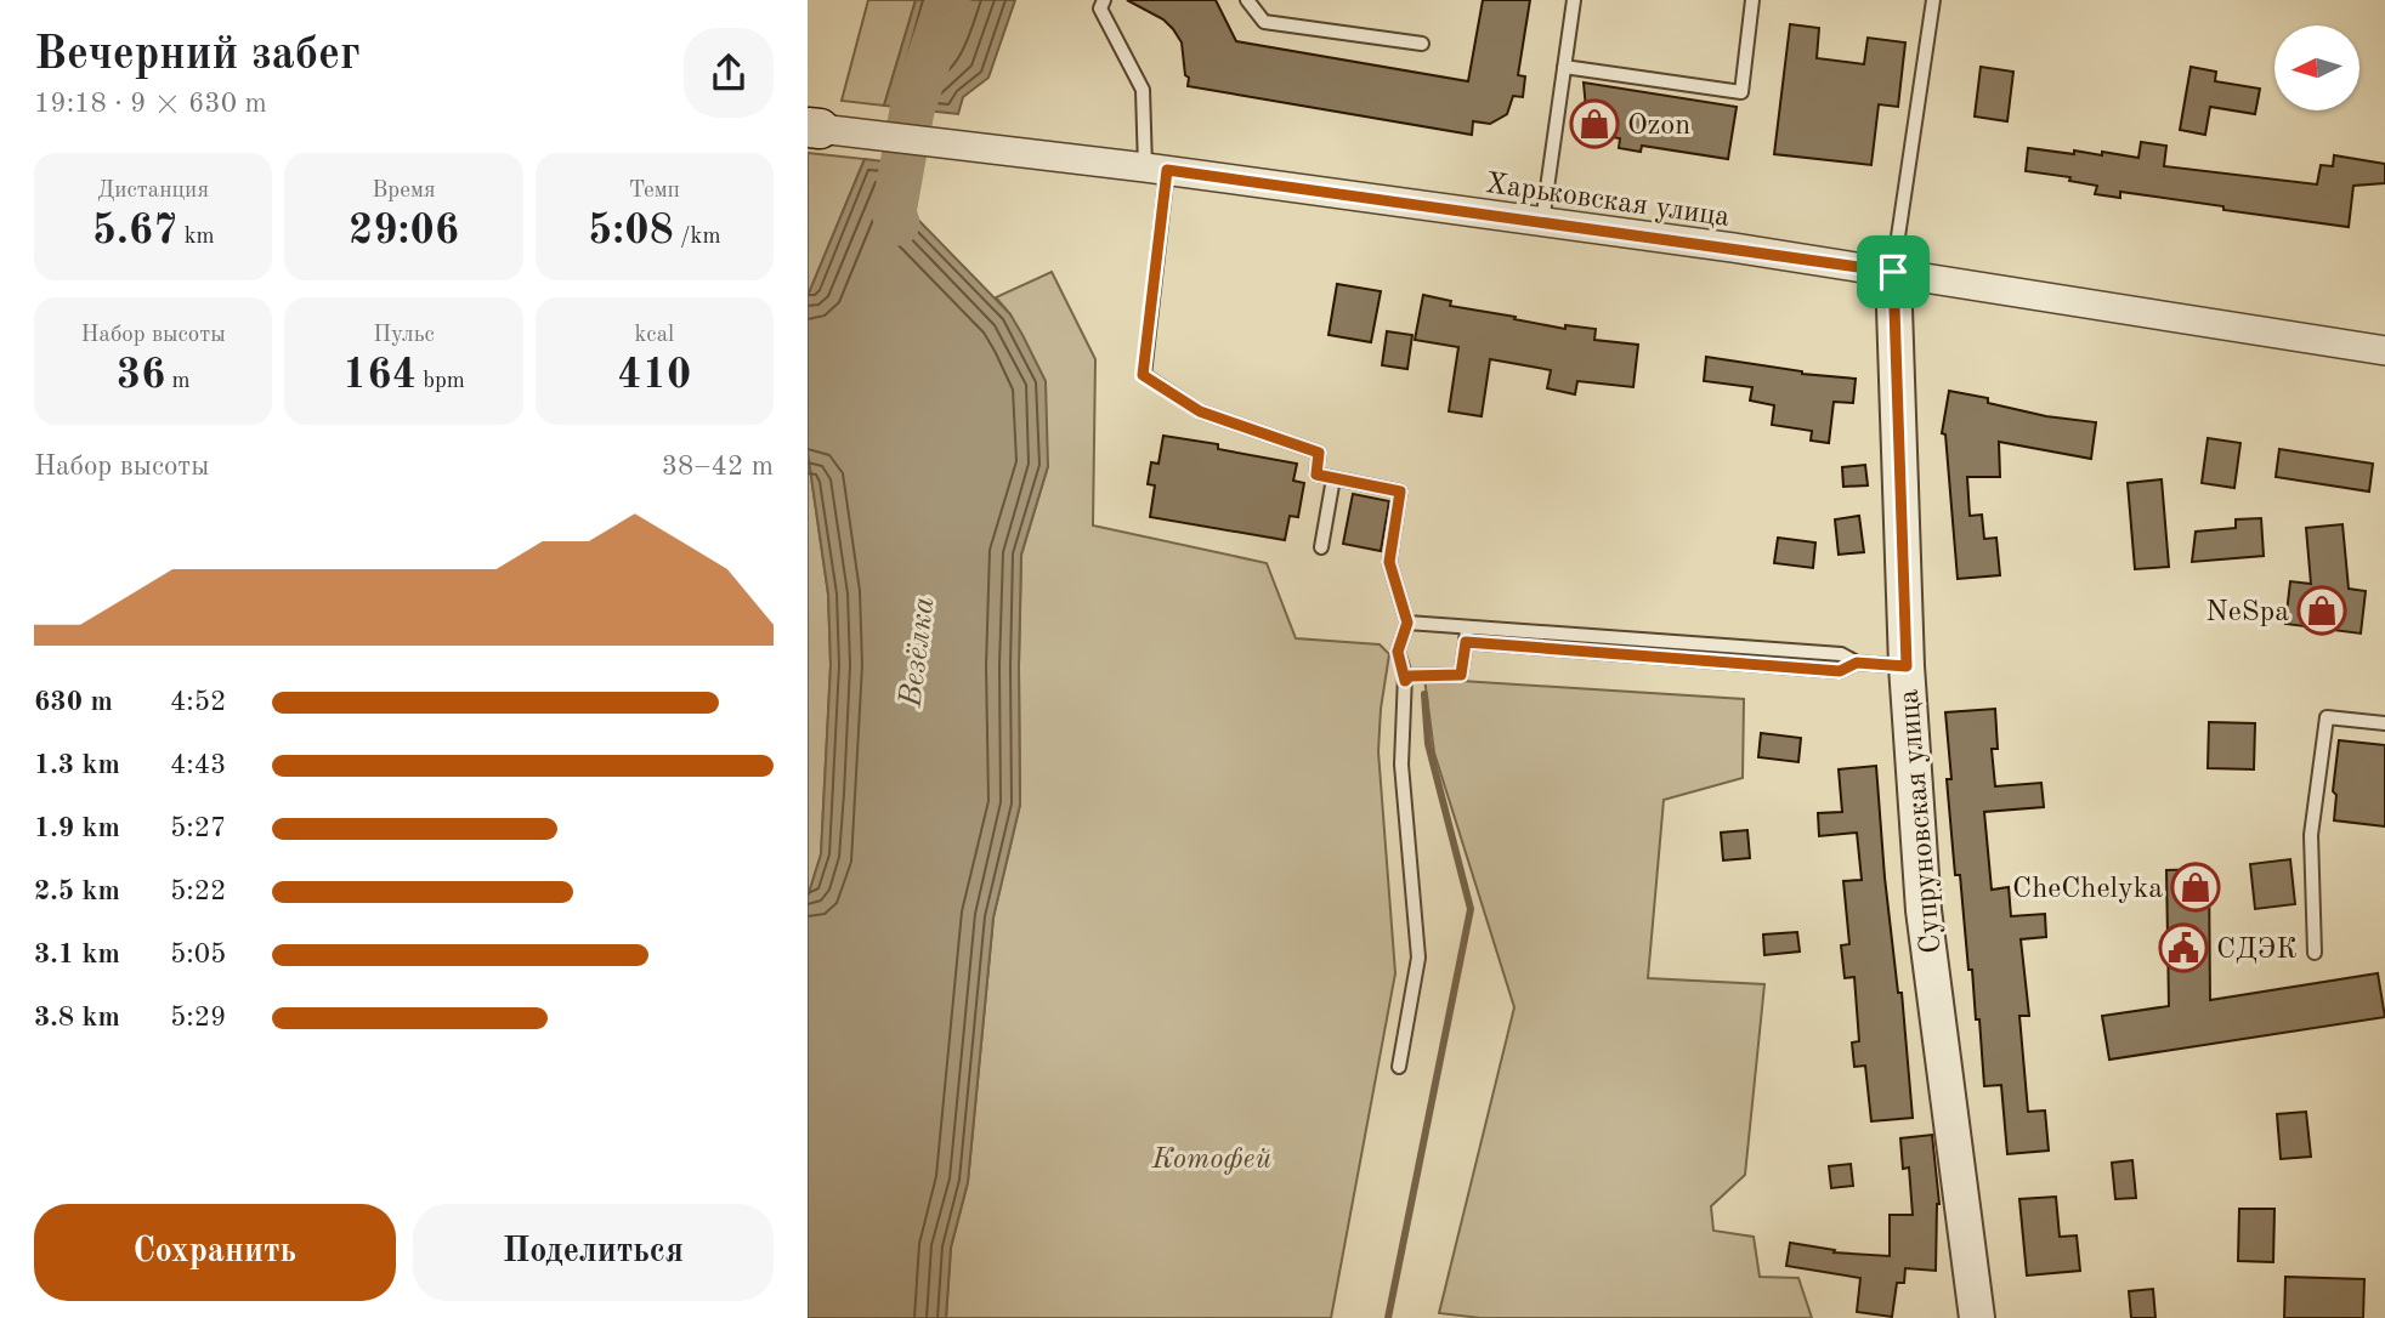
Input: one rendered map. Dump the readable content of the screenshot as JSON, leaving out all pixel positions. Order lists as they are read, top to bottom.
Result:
{
  "streets": {
    "street": ["Харьковская улица", "Супруновская улица"]
  },
  "crossings": [
    ["Харьковская улица", "Супруновская улица"]
  ],
  "water": ["Везёлка"],
  "parks": ["Котофей"],
  "places": {
    "shop": ["Ozon", "NeSpa", "CheChelyka"],
    "public building": ["СДЭК"]
  },
  "north": "left",
  "page": {
    "heading": ["Вечерний забег", "19:18 · 9 × 630 m"],
    "stats": [
      ["Дистанция", "5.67 km"],
      ["Время", "29:06"],
      ["Темп", "5:08 /km"],
      ["Набор высоты", "36 m"],
      ["Пульс", "164 bpm"],
      ["kcal", "410"]
    ],
    "chart": ["Набор высоты", "38–42 m"],
    "list": [
      {
        "name": "630 m",
        "note": "4:52"
      },
      {
        "name": "1.3 km",
        "note": "4:43"
      },
      {
        "name": "1.9 km",
        "note": "5:27"
      },
      {
        "name": "2.5 km",
        "note": "5:22"
      },
      {
        "name": "3.1 km",
        "note": "5:05"
      },
      {
        "name": "3.8 km",
        "note": "5:29"
      }
    ],
    "buttons": ["Сохранить", "Поделиться"]
  }
}
